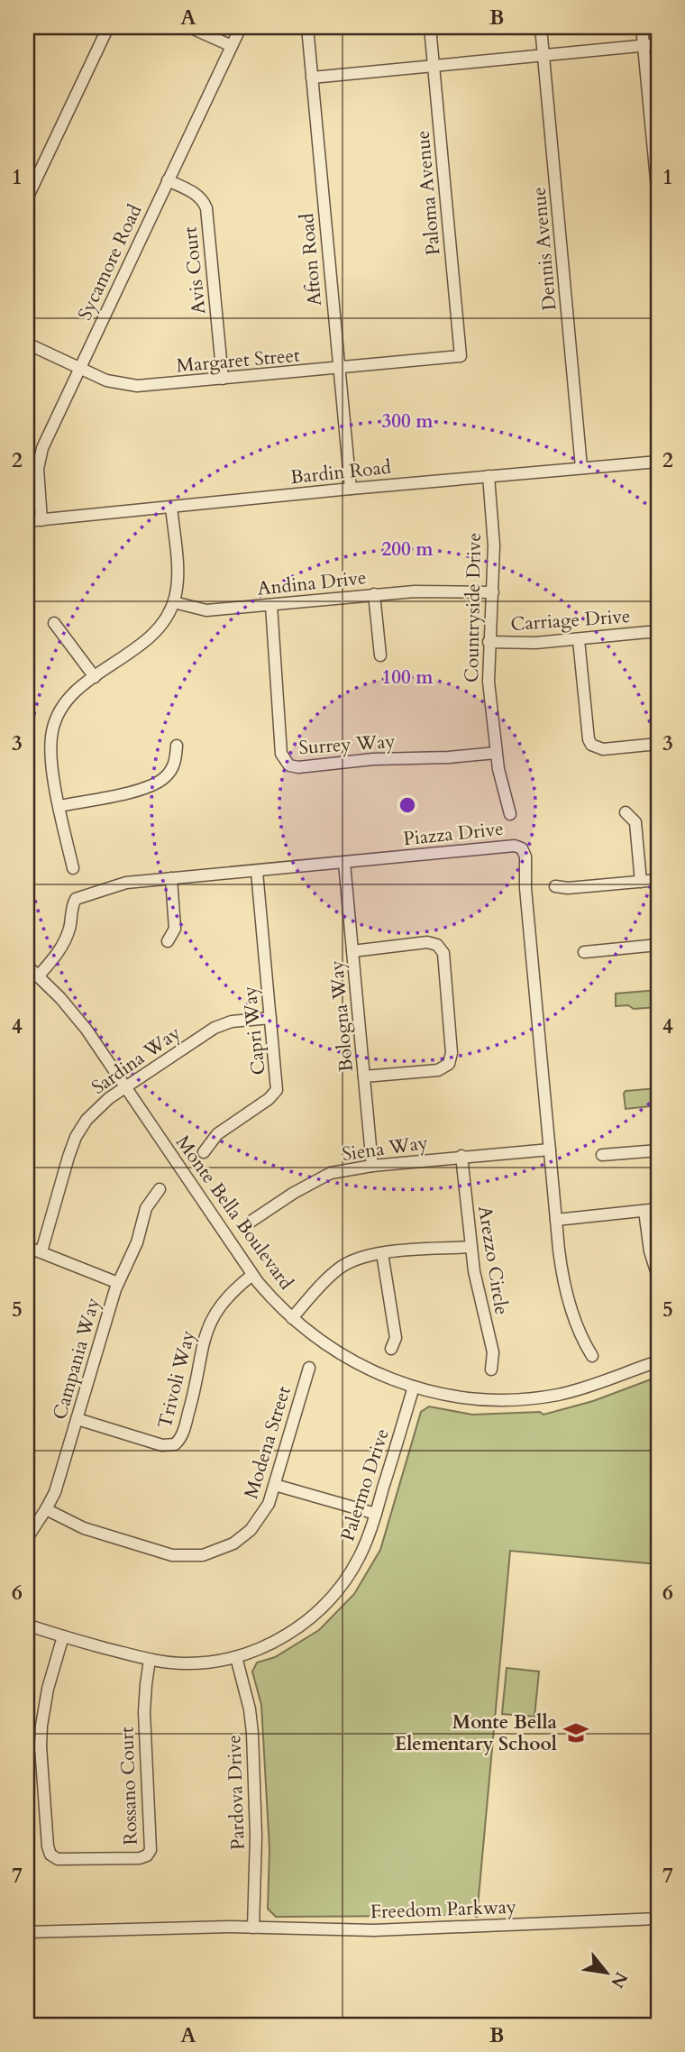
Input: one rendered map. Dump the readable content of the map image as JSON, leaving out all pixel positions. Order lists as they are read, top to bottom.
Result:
{
  "streets": {
    "street": [
      "Paloma Avenue",
      "Dennis Avenue",
      "Afton Road",
      "Sycamore Road",
      "Avis Court",
      "Margaret Street",
      "Bardin Road",
      "Andina Drive",
      "Countryside Drive",
      "Carriage Drive",
      "Surrey Way",
      "Piazza Drive",
      "Bologna Way",
      "Capri Way",
      "Sardina Way",
      "Siena Way",
      "Monte Bella Boulevard",
      "Arezzo Circle",
      "Campania Way",
      "Trivoli Way",
      "Modena Street",
      "Palermo Drive",
      "Rossano Court",
      "Pardova Drive",
      "Freedom Parkway"
    ]
  },
  "crossings": [
    ["Paloma Avenue", "Margaret Street"],
    ["Dennis Avenue", "Bardin Road"],
    ["Afton Road", "Margaret Street"],
    ["Afton Road", "Bardin Road"],
    ["Sycamore Road", "Avis Court"],
    ["Sycamore Road", "Margaret Street"],
    ["Sycamore Road", "Bardin Road"],
    ["Avis Court", "Margaret Street"],
    ["Bardin Road", "Countryside Drive"],
    ["Andina Drive", "Countryside Drive"],
    ["Andina Drive", "Surrey Way"],
    ["Countryside Drive", "Carriage Drive"],
    ["Countryside Drive", "Surrey Way"],
    ["Piazza Drive", "Bologna Way"],
    ["Piazza Drive", "Capri Way"],
    ["Piazza Drive", "Siena Way"],
    ["Piazza Drive", "Monte Bella Boulevard"],
    ["Bologna Way", "Siena Way"],
    ["Capri Way", "Sardina Way"],
    ["Sardina Way", "Monte Bella Boulevard"],
    ["Siena Way", "Arezzo Circle"],
    ["Monte Bella Boulevard", "Trivoli Way"],
    ["Monte Bella Boulevard", "Palermo Drive"],
    ["Campania Way", "Trivoli Way"],
    ["Campania Way", "Modena Street"],
    ["Palermo Drive", "Rossano Court"],
    ["Palermo Drive", "Pardova Drive"],
    ["Pardova Drive", "Freedom Parkway"]
  ],
  "places": {
    "school or university": ["Monte Bella Elementary School"]
  },
  "north": "bottom right",
  "grid": {
    "columns": ["A", "B"],
    "rows": [
      "1",
      "2",
      "3",
      "4",
      "5",
      "6",
      "7"
    ]
  },
  "rings": ["300 m", "200 m", "100 m"]
}
